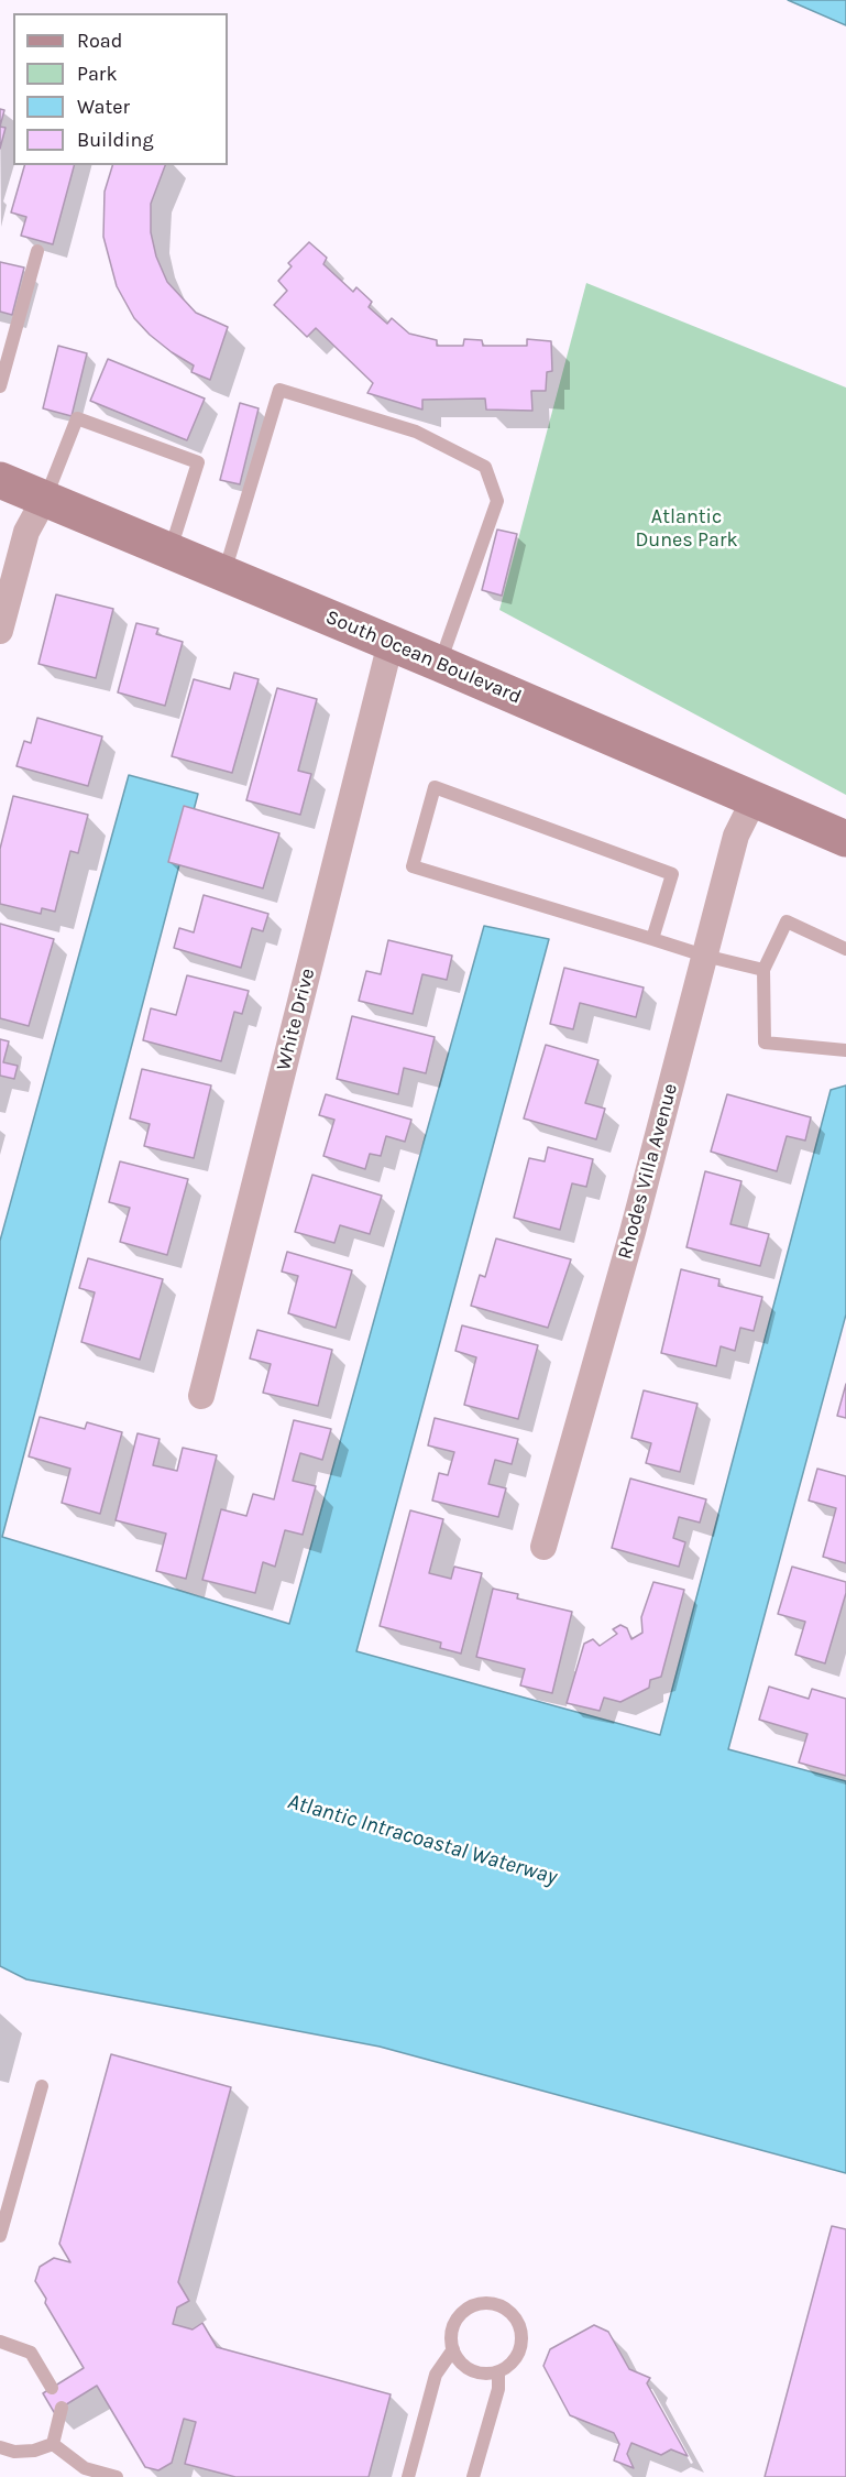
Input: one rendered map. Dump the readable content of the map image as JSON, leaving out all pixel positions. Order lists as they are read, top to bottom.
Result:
{
  "streets": {
    "main road": ["South Ocean Boulevard"],
    "street": ["White Drive", "Rhodes Villa Avenue"]
  },
  "crossings": [
    ["South Ocean Boulevard", "White Drive"],
    ["South Ocean Boulevard", "Rhodes Villa Avenue"]
  ],
  "water": ["Atlantic Intracoastal Waterway"],
  "parks": ["Atlantic Dunes Park"],
  "legend": [
    "Road",
    "Park",
    "Water",
    "Building"
  ]
}
